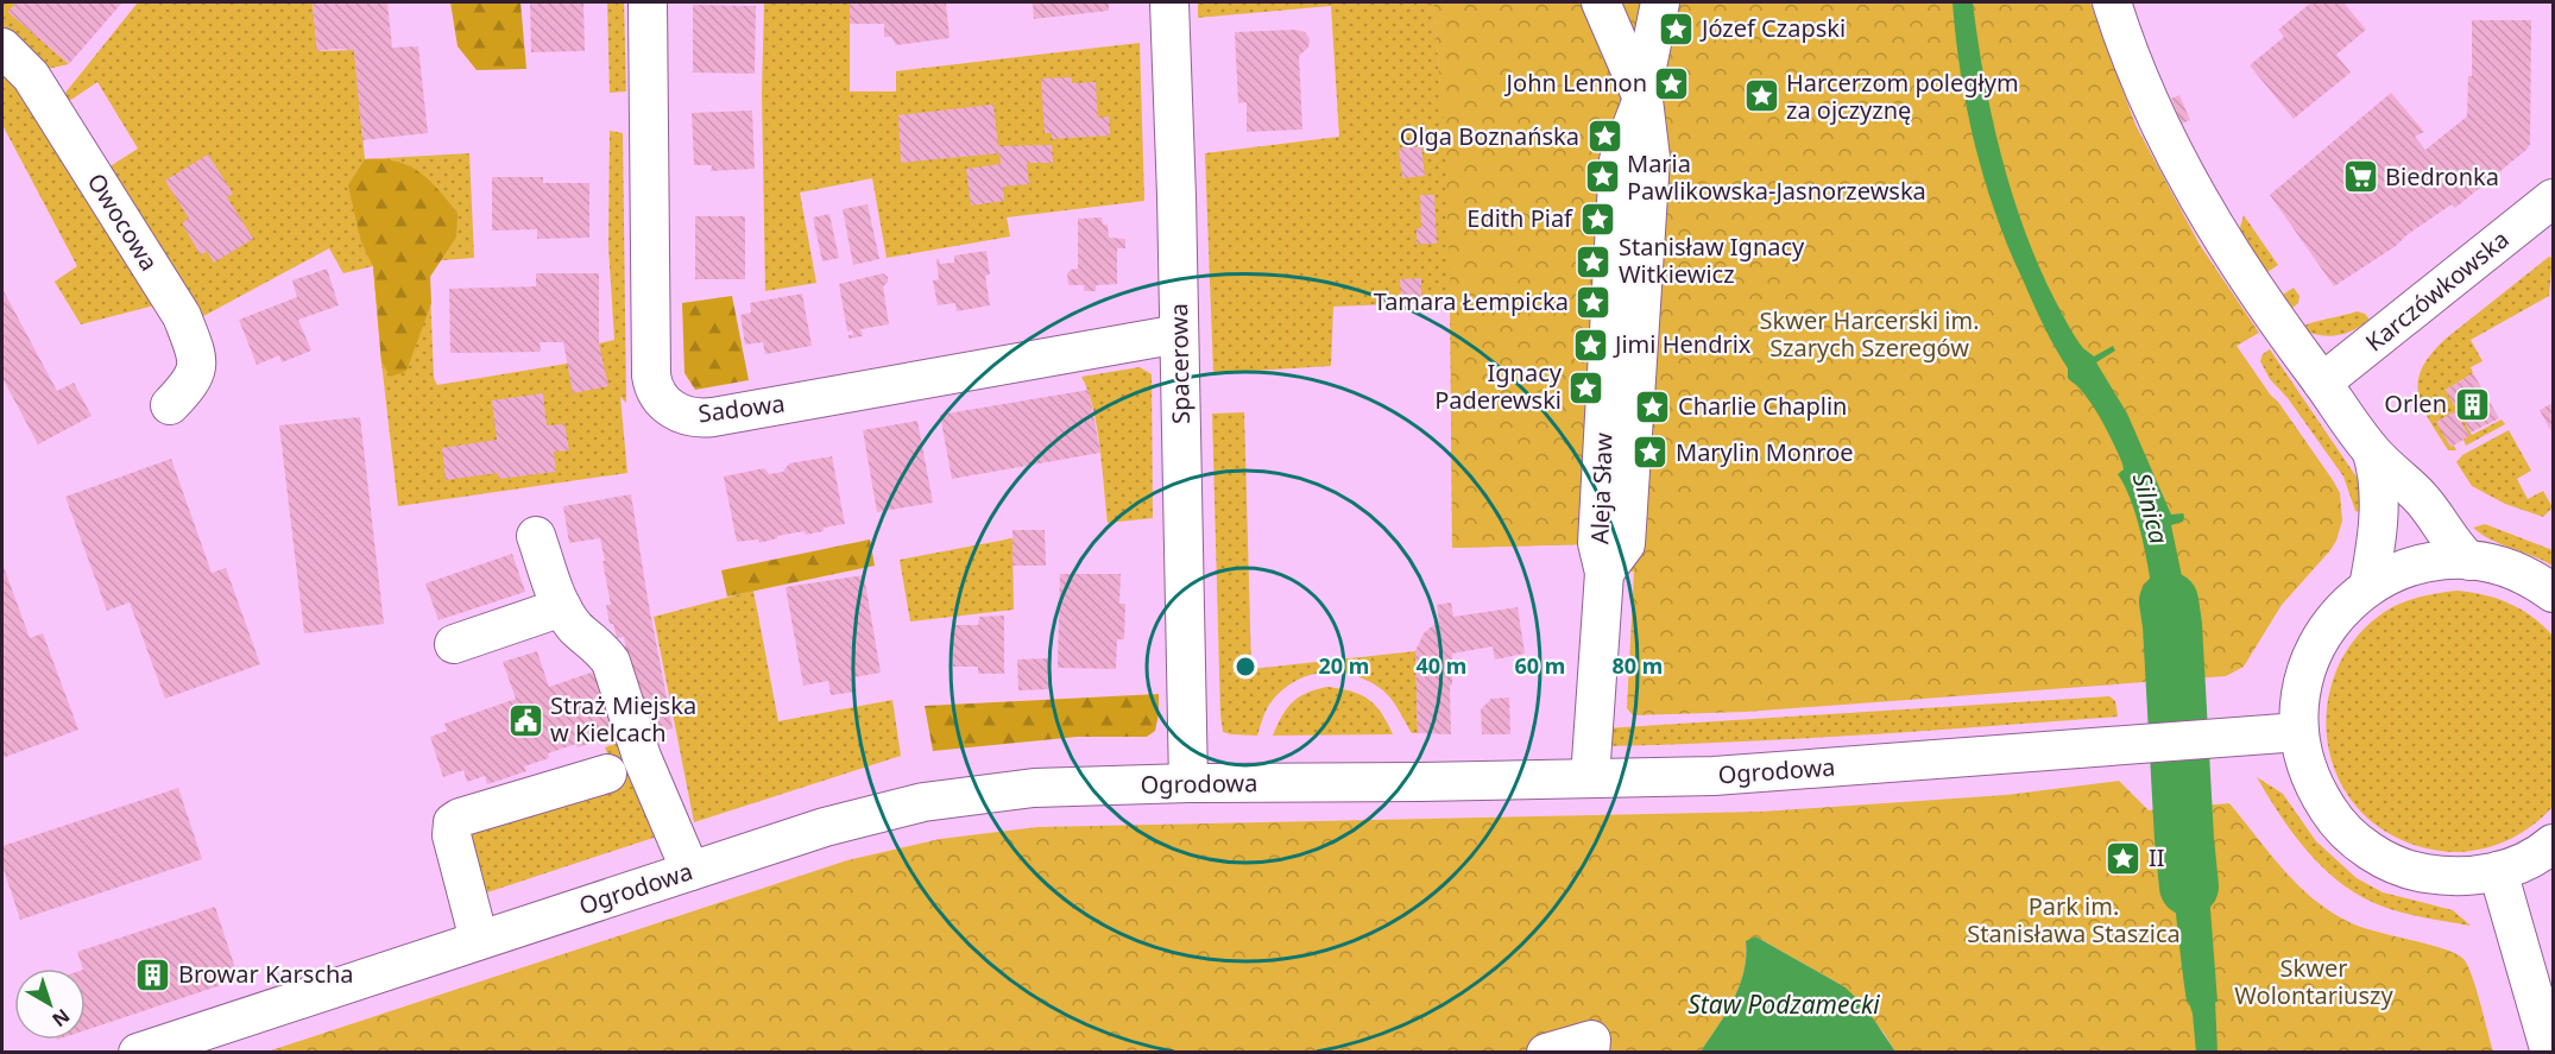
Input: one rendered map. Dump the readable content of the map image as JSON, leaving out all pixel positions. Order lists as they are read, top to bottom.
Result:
{
  "streets": {
    "street": [
      "Owocowa",
      "Karczówkowska",
      "Spacerowa",
      "Sadowa",
      "Aleja Sław",
      "Ogrodowa"
    ]
  },
  "crossings": [
    ["Spacerowa", "Sadowa"],
    ["Spacerowa", "Ogrodowa"],
    ["Aleja Sław", "Ogrodowa"]
  ],
  "water": ["Silnica", "Staw Podzamecki"],
  "parks": ["Skwer Harcerski im. Szarych Szeregów", "Park im. Stanisława Staszica", "Skwer Wolontariuszy"],
  "places": {
    "place": [
      "Józef Czapski",
      "John Lennon",
      "Harcerzom poległym za ojczyznę",
      "Olga Boznańska",
      "Maria Pawlikowska-Jasnorzewska",
      "Edith Piaf",
      "Stanisław Ignacy Witkiewicz",
      "Tamara Łempicka",
      "Jimi Hendrix",
      "Ignacy Paderewski",
      "Charlie Chaplin",
      "Marylin Monroe",
      "II"
    ],
    "supermarket": ["Biedronka"],
    "building": ["Orlen", "Browar Karscha"],
    "public building": ["Straż Miejska w Kielcach"]
  },
  "north": "bottom right",
  "rings": [
    "20 m",
    "40 m",
    "60 m",
    "80 m"
  ]
}
